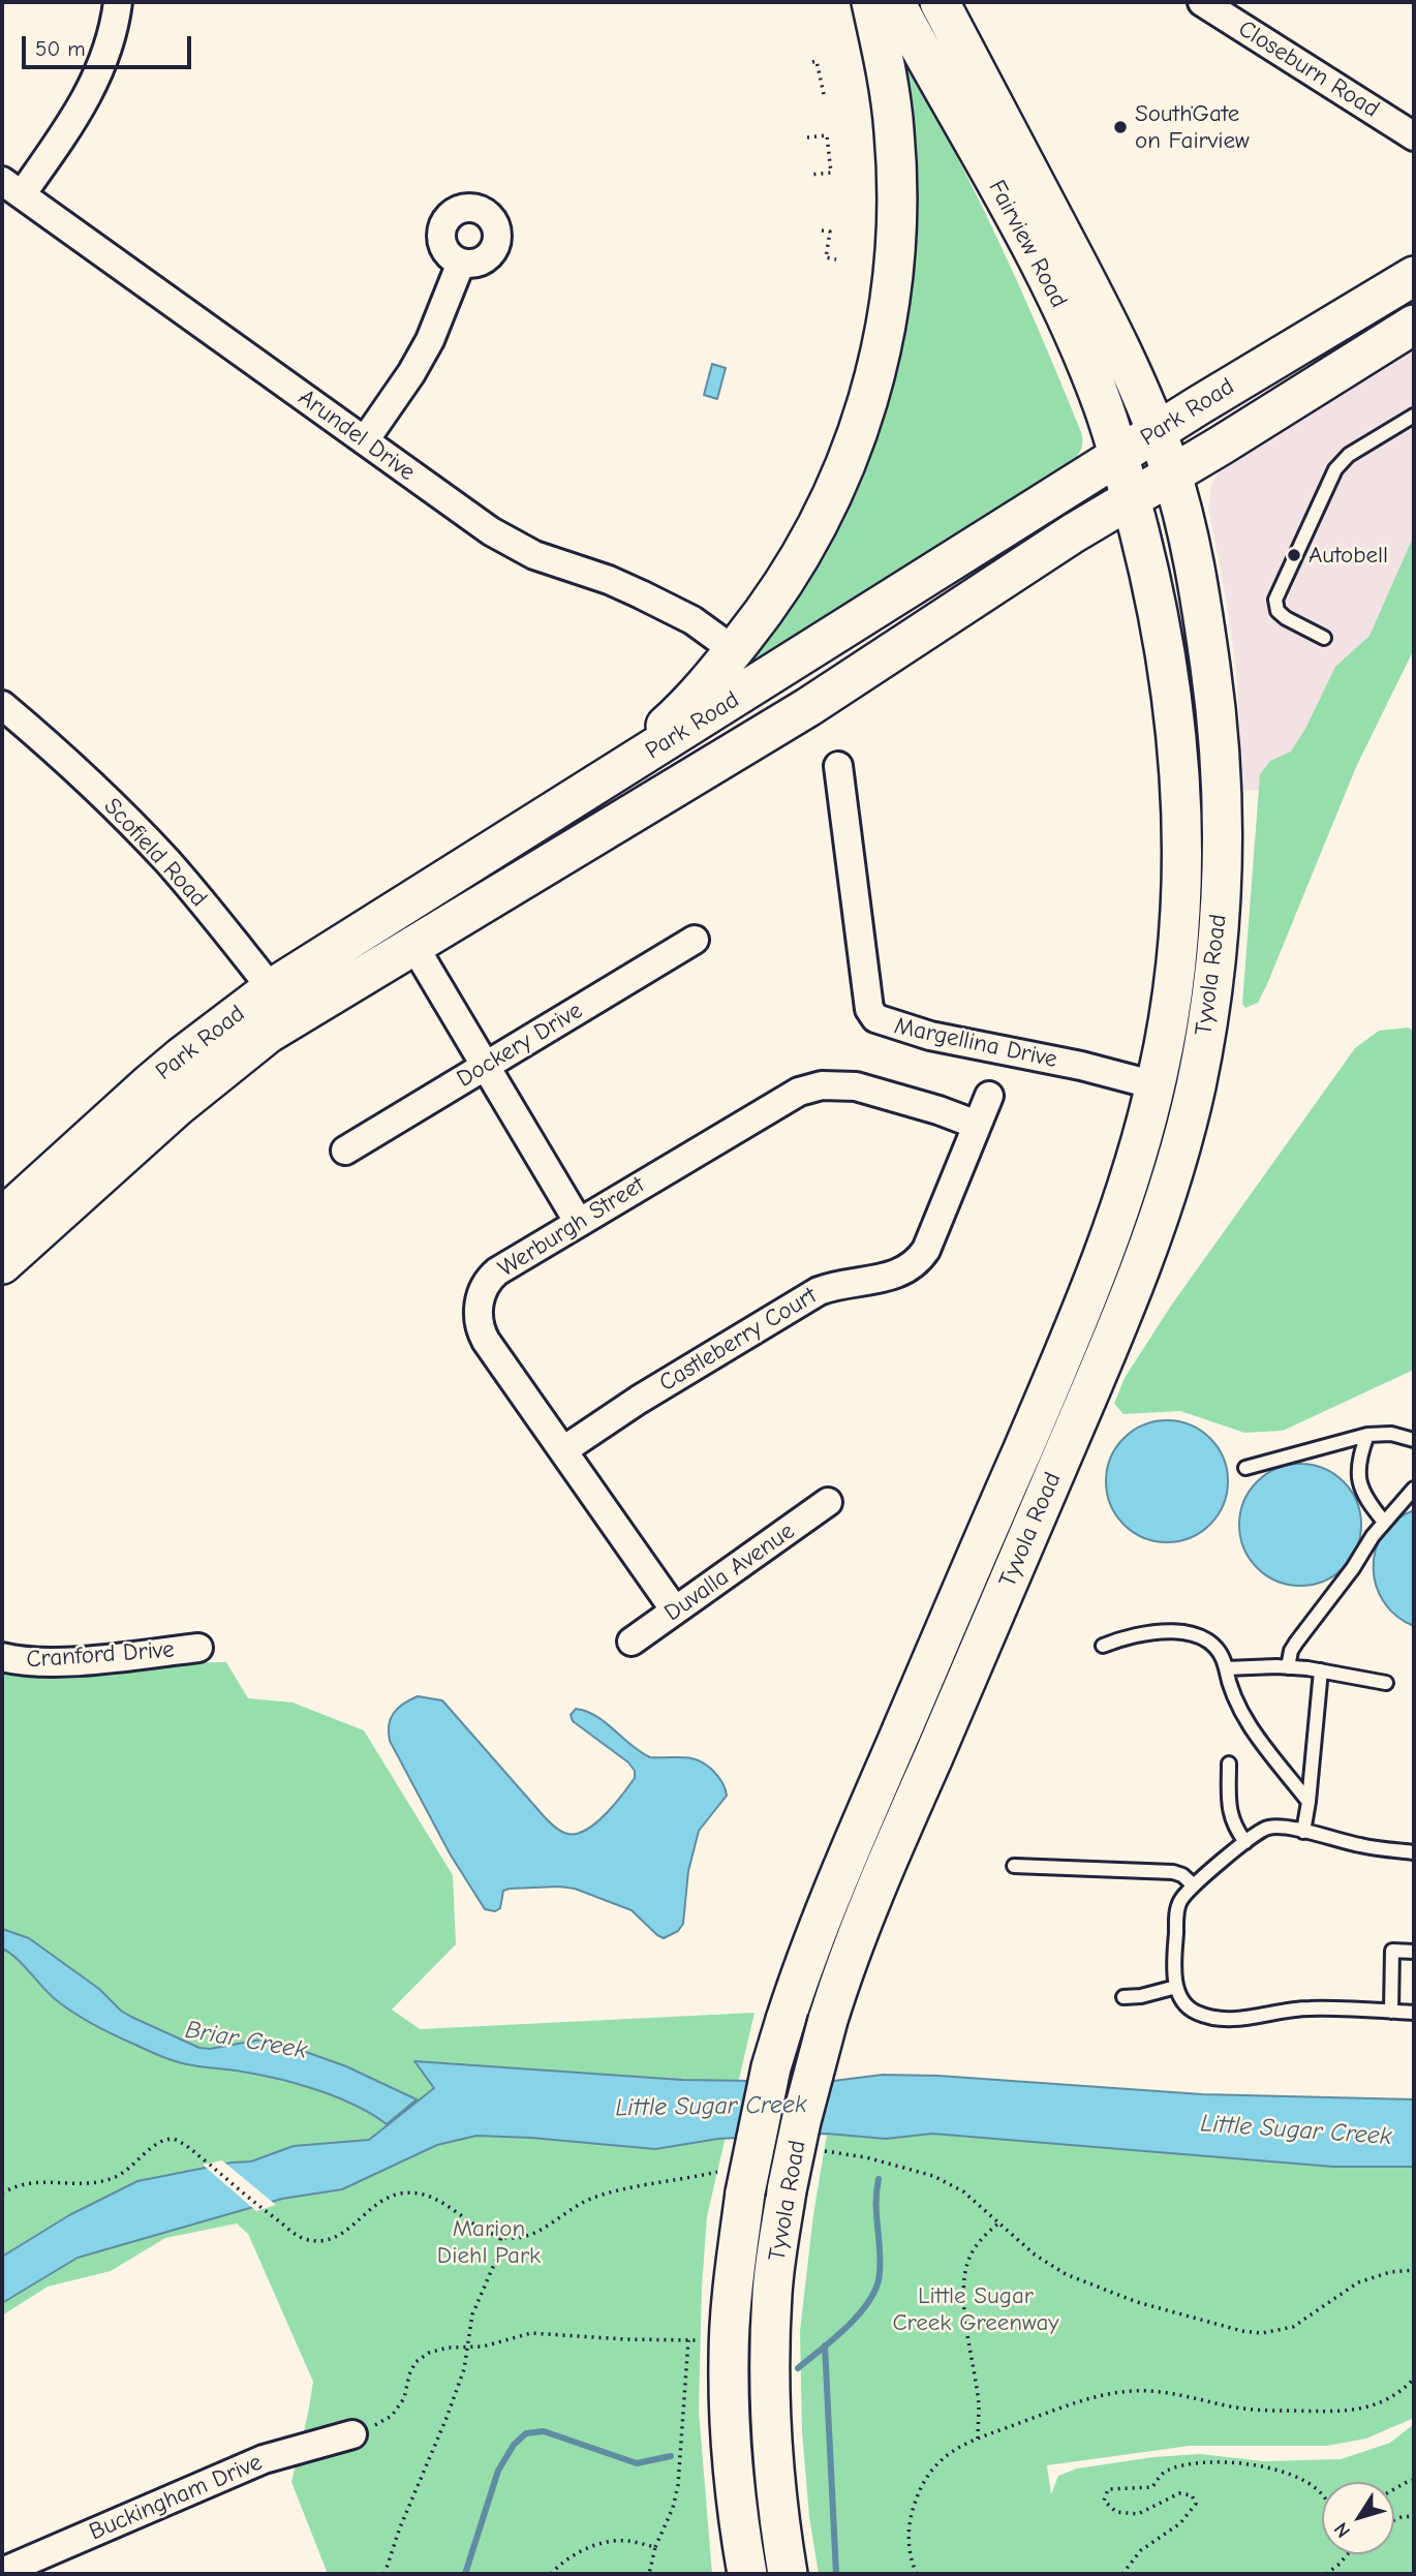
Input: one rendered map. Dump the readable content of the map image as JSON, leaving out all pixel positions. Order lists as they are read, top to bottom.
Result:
{
  "streets": {
    "main road": ["Fairview Road", "Park Road", "Tyvola Road"],
    "street": [
      "Closeburn Road",
      "Arundel Drive",
      "Scofield Road",
      "Margellina Drive",
      "Dockery Drive",
      "Werburgh Street",
      "Castleberry Court",
      "Duvalla Avenue",
      "Cranford Drive",
      "Buckingham Drive"
    ]
  },
  "crossings": [
    ["Fairview Road", "Park Road"],
    ["Fairview Road", "Tyvola Road"],
    ["Park Road", "Scofield Road"],
    ["Park Road", "Tyvola Road"],
    ["Tyvola Road", "Margellina Drive"],
    ["Werburgh Street", "Castleberry Court"],
    ["Werburgh Street", "Duvalla Avenue"]
  ],
  "water": ["Briar Creek", "Little Sugar Creek"],
  "parks": ["Marion Diehl Park", "Little Sugar Creek Greenway"],
  "places": ["SouthGate on Fairview", "Autobell"],
  "scale_bar": "50 m",
  "north": "bottom left"
}
